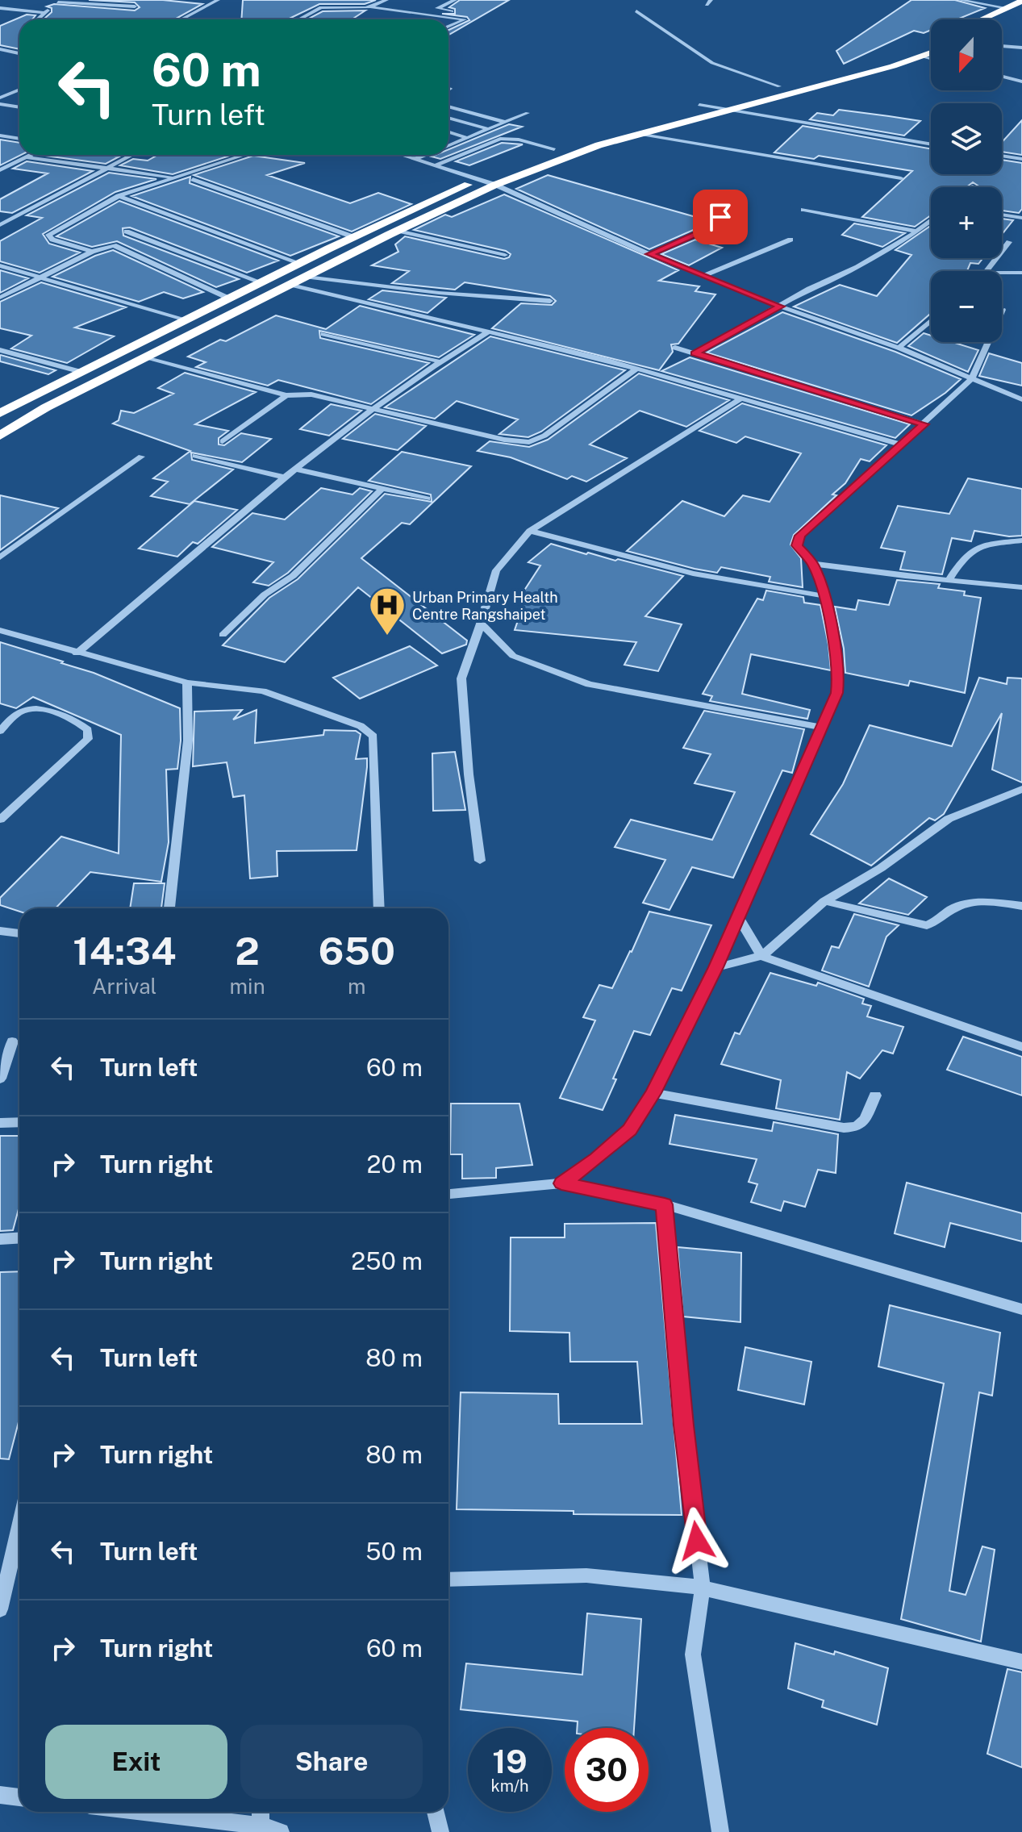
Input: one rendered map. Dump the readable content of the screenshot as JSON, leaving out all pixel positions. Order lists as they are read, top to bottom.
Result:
{
  "places": {
    "hospital": ["Urban Primary Health Centre Rangshaipet"]
  },
  "north": "bottom",
  "page": {
    "map_buttons": ["+", "−"],
    "turn": ["60 m", "Turn left"],
    "eta": [
      "14:34",
      "Arrival",
      "2",
      "min",
      "650",
      "m"
    ],
    "list": [
      {
        "name": "Turn left",
        "value": "60 m"
      },
      {
        "name": "Turn right",
        "value": "20 m"
      },
      {
        "name": "Turn right",
        "value": "250 m"
      },
      {
        "name": "Turn left",
        "value": "80 m"
      },
      {
        "name": "Turn right",
        "value": "80 m"
      },
      {
        "name": "Turn left",
        "value": "50 m"
      },
      {
        "name": "Turn right",
        "value": "60 m"
      }
    ],
    "buttons": ["Exit", "Share"],
    "speed": "19 km/h",
    "limit": "30"
  }
}
